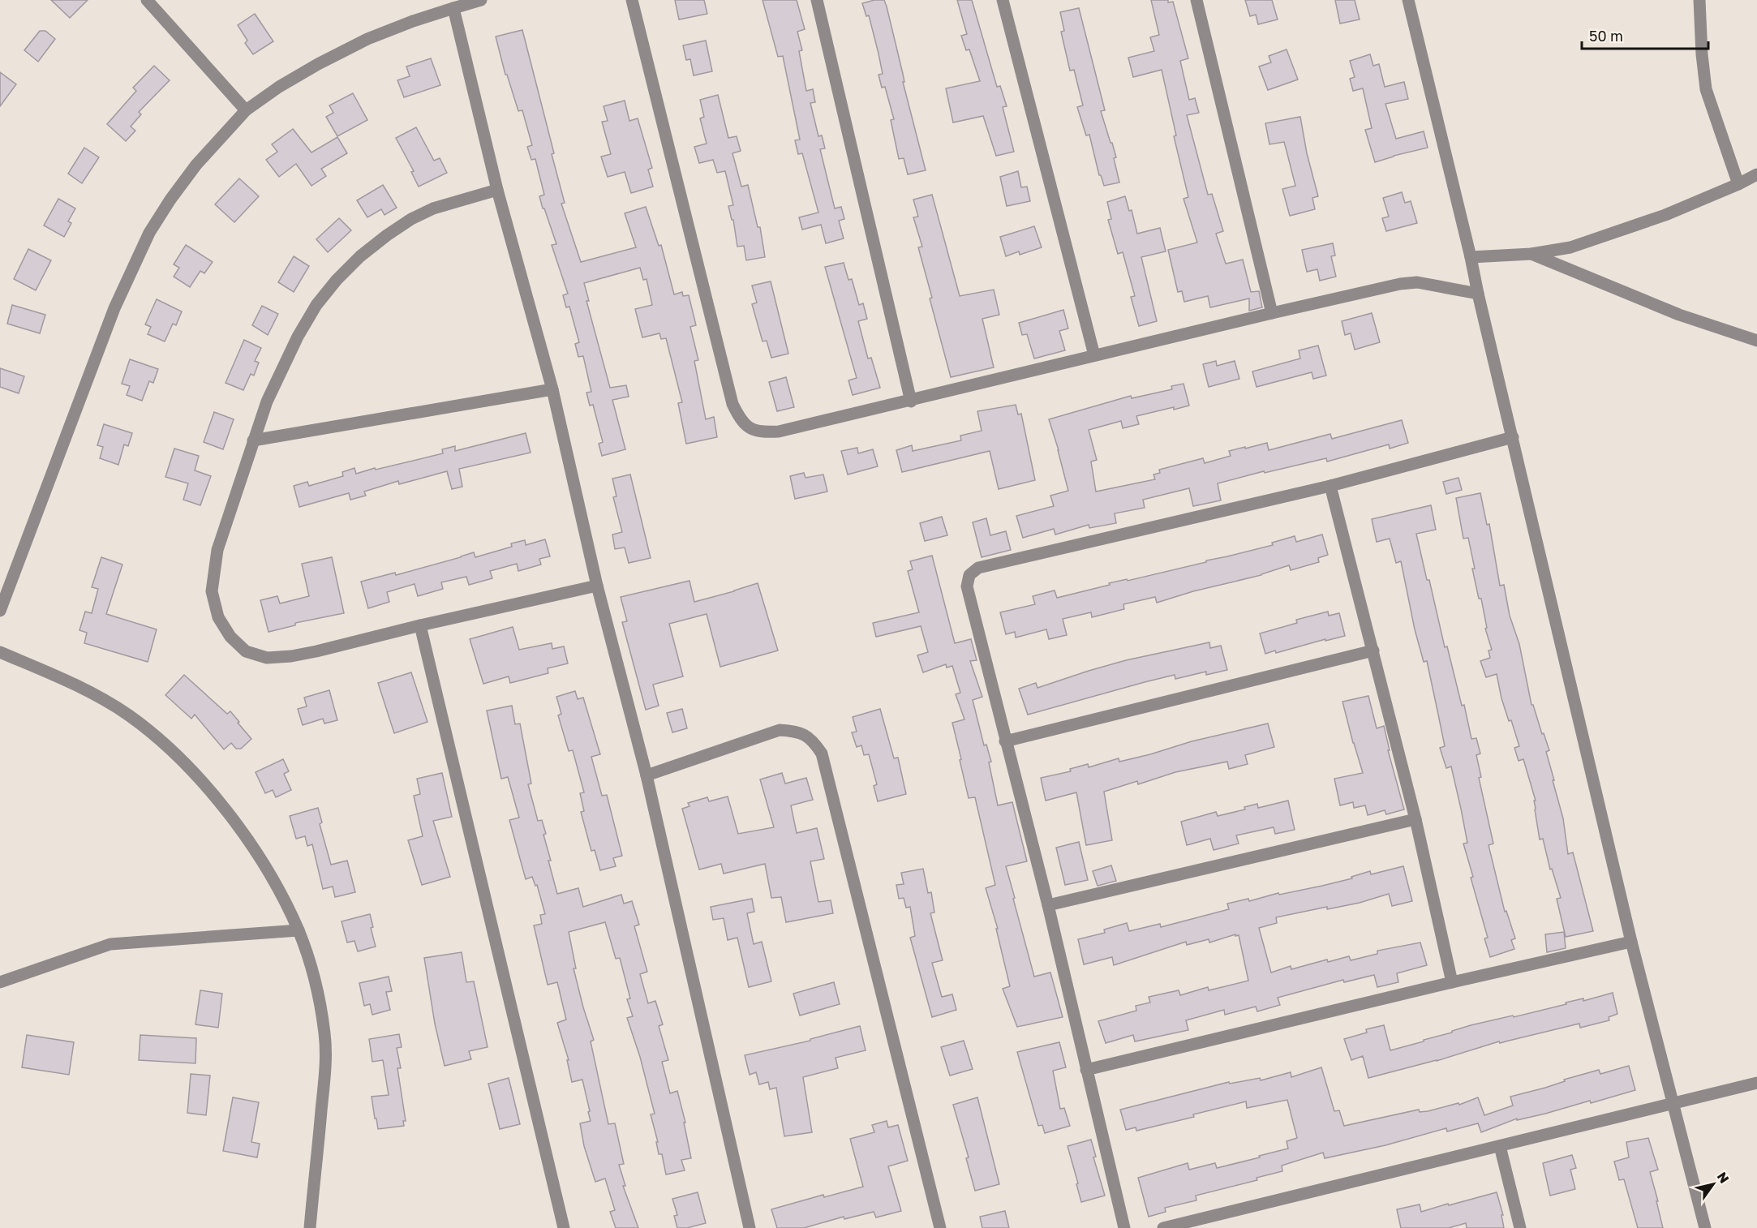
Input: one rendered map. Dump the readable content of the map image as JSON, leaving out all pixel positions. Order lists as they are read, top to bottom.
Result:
{
  "scale_bar": "50 m",
  "north": "top right"
}
